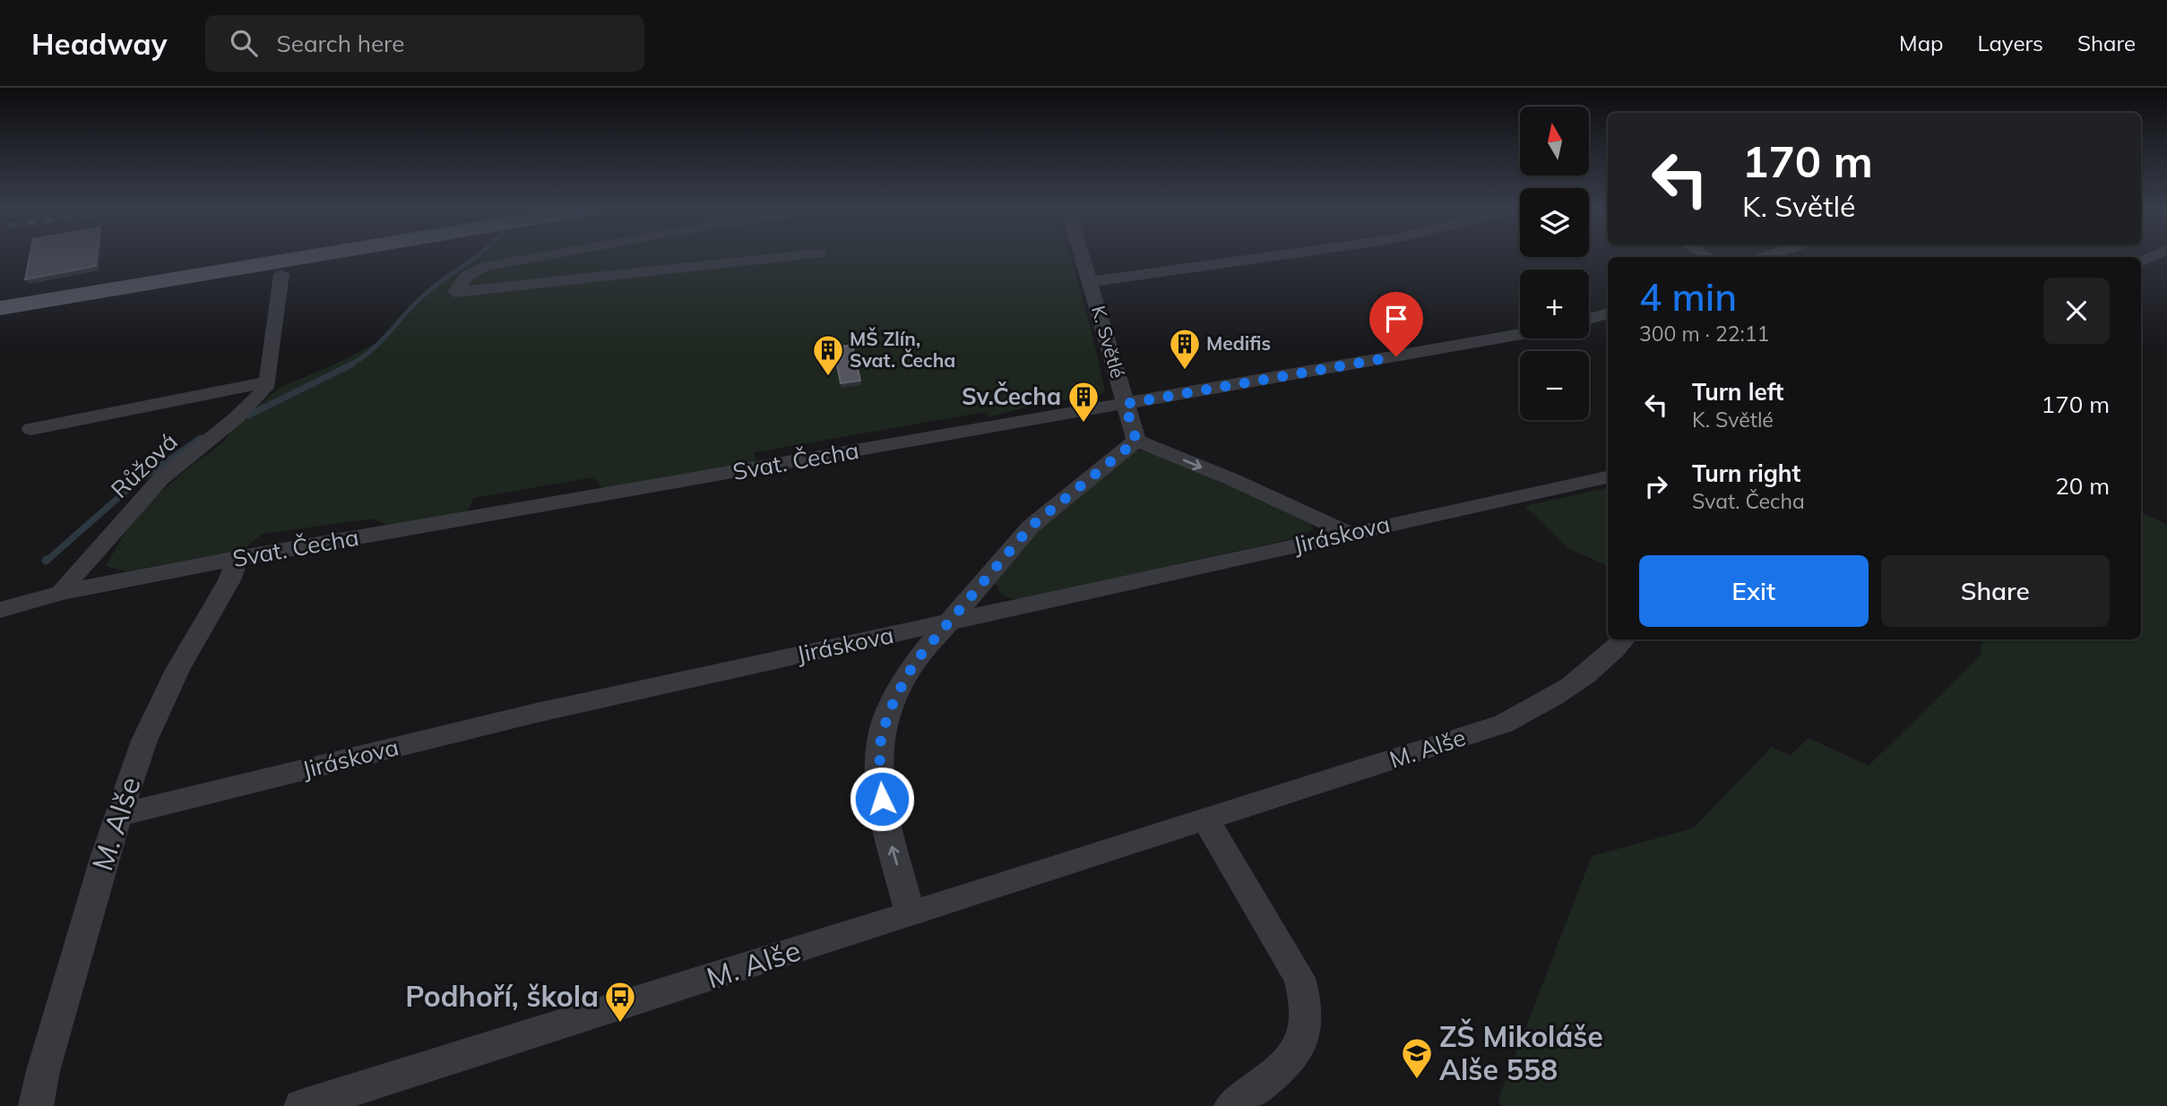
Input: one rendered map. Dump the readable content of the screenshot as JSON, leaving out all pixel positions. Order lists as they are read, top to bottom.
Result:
{
  "streets": {
    "street": [
      "K. Světlé",
      "Svat. Čecha",
      "Růžová",
      "Jiráskova",
      "M. Alše"
    ]
  },
  "crossings": [
    ["K. Světlé", "Svat. Čecha"],
    ["Svat. Čecha", "Růžová"],
    ["Svat. Čecha", "M. Alše"],
    ["Jiráskova", "M. Alše"]
  ],
  "places": {
    "building": ["Medifis", "MŠ Zlín, Svat. Čecha", "Sv.Čecha"],
    "bus stop": ["Podhoří, škola"],
    "school or university": ["ZŠ Mikoláše Alše 558"]
  },
  "north": "top",
  "page": {
    "header": "Headway",
    "search": "Search here",
    "nav": ["Map", "Layers", "Share"],
    "map_buttons": ["+", "−"],
    "turn": ["170 m", "K. Světlé"],
    "heading": ["4 min", "300 m · 22:11"],
    "list": [
      {
        "name": "Turn left",
        "note": "K. Světlé",
        "value": "170 m"
      },
      {
        "name": "Turn right",
        "note": "Svat. Čecha",
        "value": "20 m"
      }
    ],
    "buttons": ["Exit", "Share"]
  }
}
